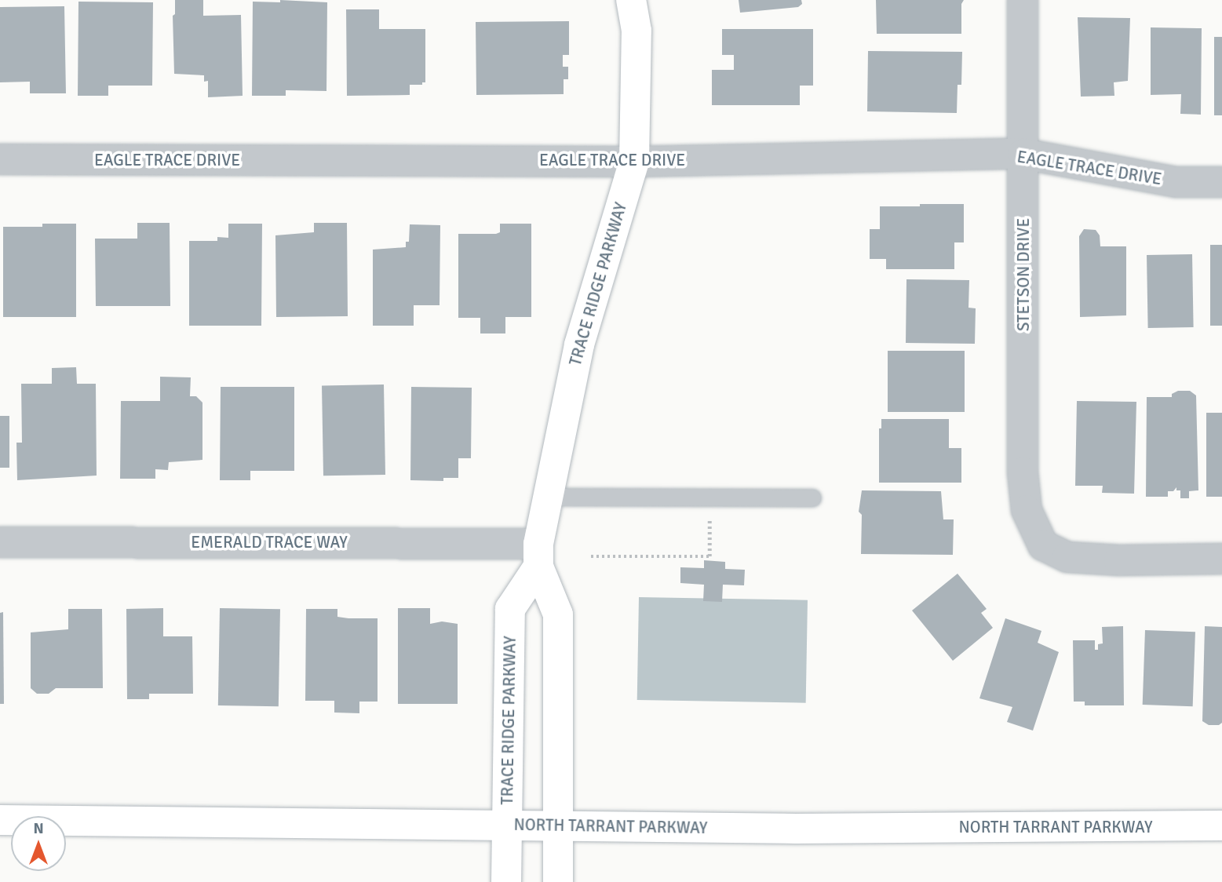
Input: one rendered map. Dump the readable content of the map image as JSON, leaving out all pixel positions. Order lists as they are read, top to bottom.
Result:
{
  "streets": {
    "main road": ["TRACE RIDGE PARKWAY", "NORTH TARRANT PARKWAY"],
    "street": ["EAGLE TRACE DRIVE", "STETSON DRIVE", "EMERALD TRACE WAY"]
  },
  "crossings": [
    ["EAGLE TRACE DRIVE", "STETSON DRIVE"],
    ["EAGLE TRACE DRIVE", "TRACE RIDGE PARKWAY"],
    ["TRACE RIDGE PARKWAY", "EMERALD TRACE WAY"],
    ["TRACE RIDGE PARKWAY", "NORTH TARRANT PARKWAY"]
  ],
  "north": "top"
}
